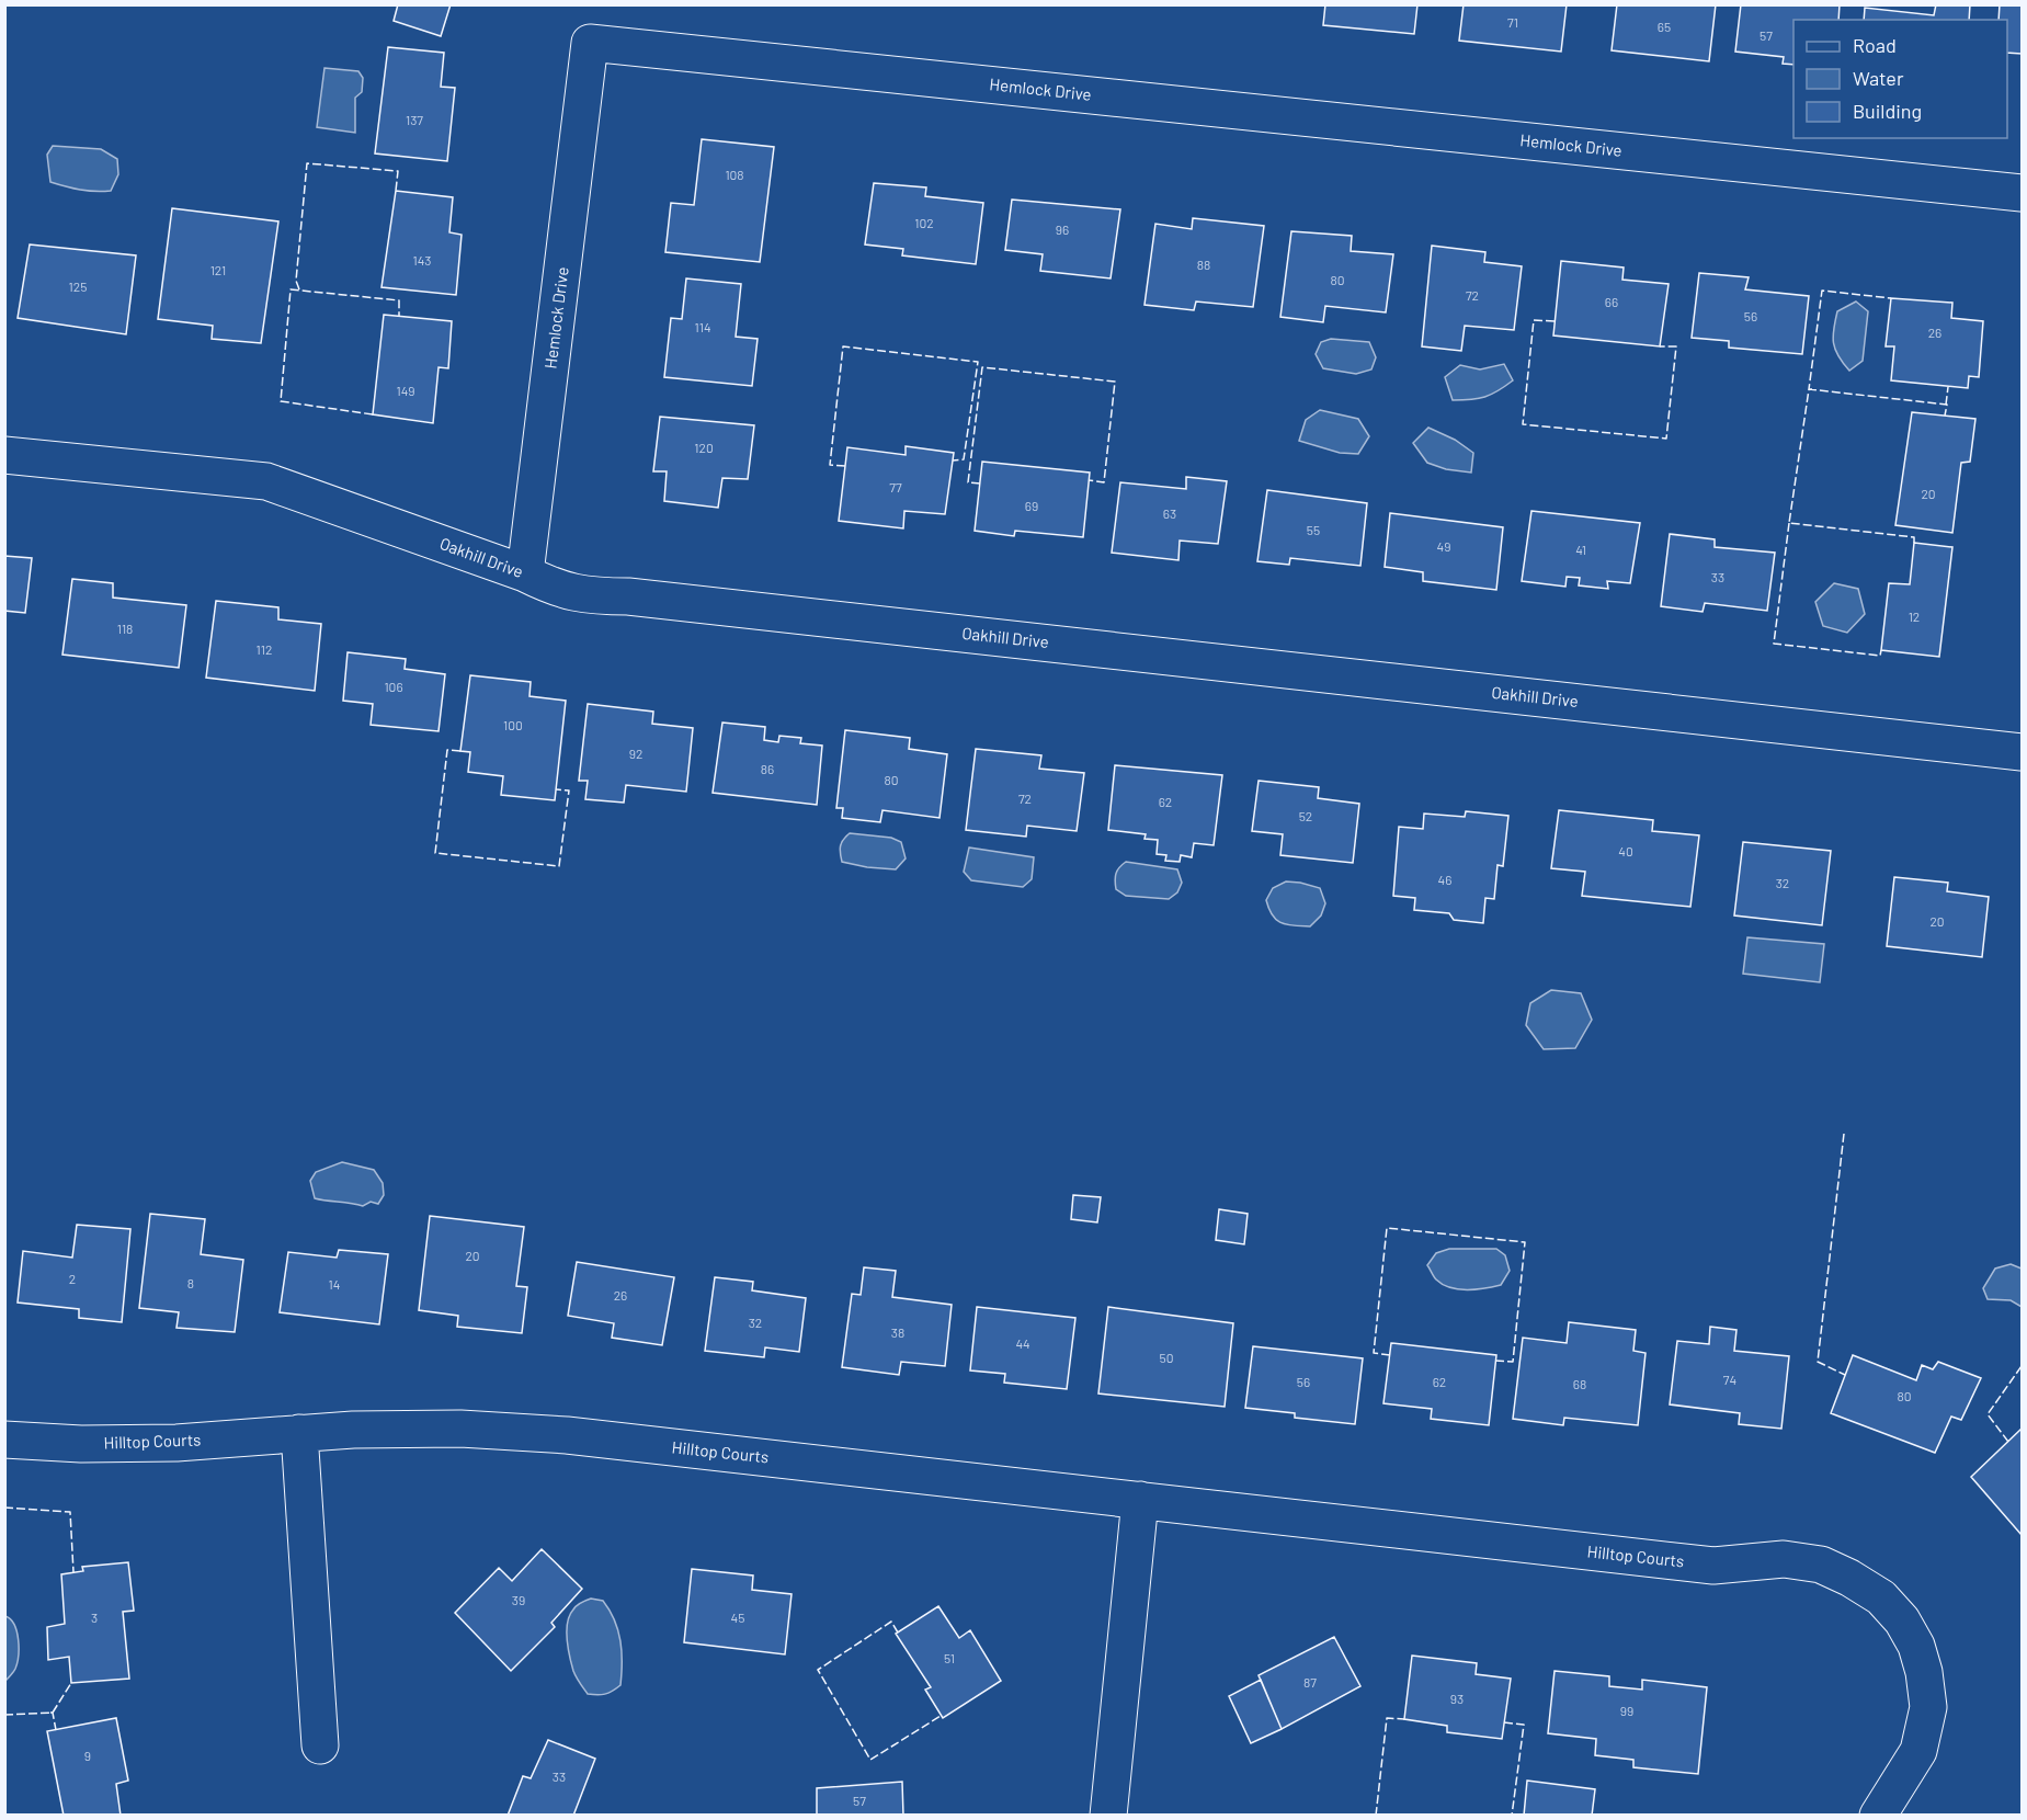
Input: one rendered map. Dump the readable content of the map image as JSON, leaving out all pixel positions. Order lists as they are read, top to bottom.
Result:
{
  "streets": {
    "street": ["Hemlock Drive", "Oakhill Drive", "Hilltop Courts"]
  },
  "crossings": [
    ["Hemlock Drive", "Oakhill Drive"]
  ],
  "house_numbers": [
    "71",
    "65",
    "57",
    "137",
    "108",
    "102",
    "96",
    "143",
    "88",
    "121",
    "80",
    "125",
    "72",
    "66",
    "56",
    "114",
    "26",
    "149",
    "120",
    "77",
    "20",
    "69",
    "63",
    "55",
    "49",
    "41",
    "33",
    "12",
    "118",
    "112",
    "106",
    "100",
    "92",
    "86",
    "80",
    "72",
    "62",
    "52",
    "40",
    "46",
    "32",
    "20",
    "20",
    "2",
    "8",
    "14",
    "26",
    "32",
    "38",
    "44",
    "50",
    "74",
    "56",
    "62",
    "68",
    "80",
    "39",
    "3",
    "45",
    "51",
    "87",
    "93",
    "99",
    "9",
    "33",
    "57"
  ],
  "legend": ["Road", "Water", "Building"]
}
